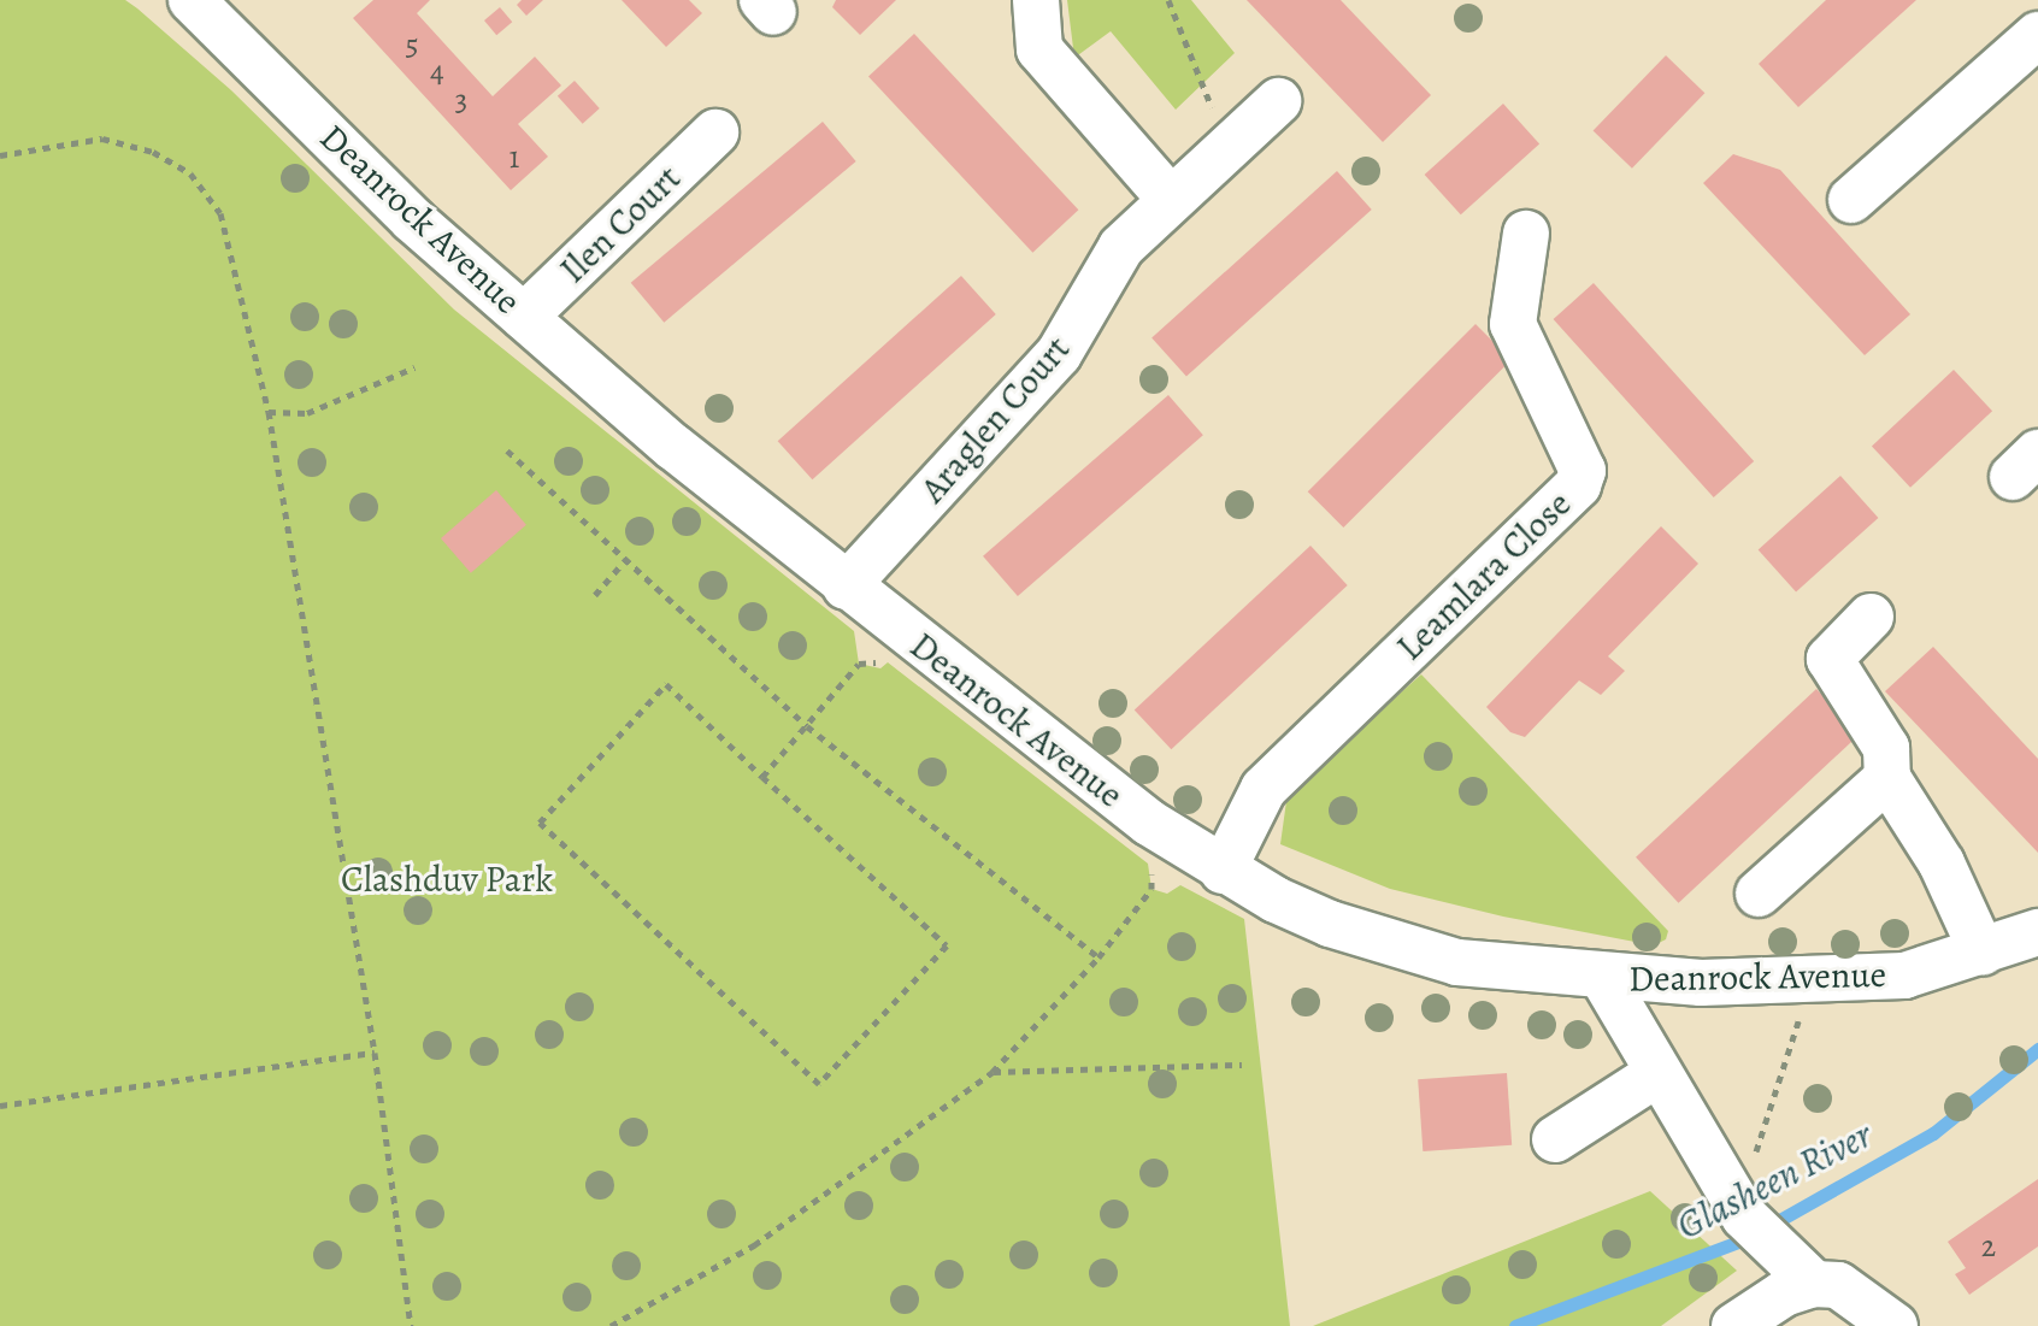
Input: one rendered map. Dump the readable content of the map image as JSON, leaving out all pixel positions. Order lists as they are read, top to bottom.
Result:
{
  "streets": {
    "street": [
      "Deanrock Avenue",
      "Ilen Court",
      "Araglen Court",
      "Leamlara Close"
    ]
  },
  "crossings": [
    ["Deanrock Avenue", "Ilen Court"],
    ["Deanrock Avenue", "Araglen Court"],
    ["Deanrock Avenue", "Leamlara Close"]
  ],
  "water": ["Glasheen River"],
  "parks": ["Clashduv Park"],
  "house_numbers": [
    "5",
    "4",
    "3",
    "1",
    "2"
  ]
}
